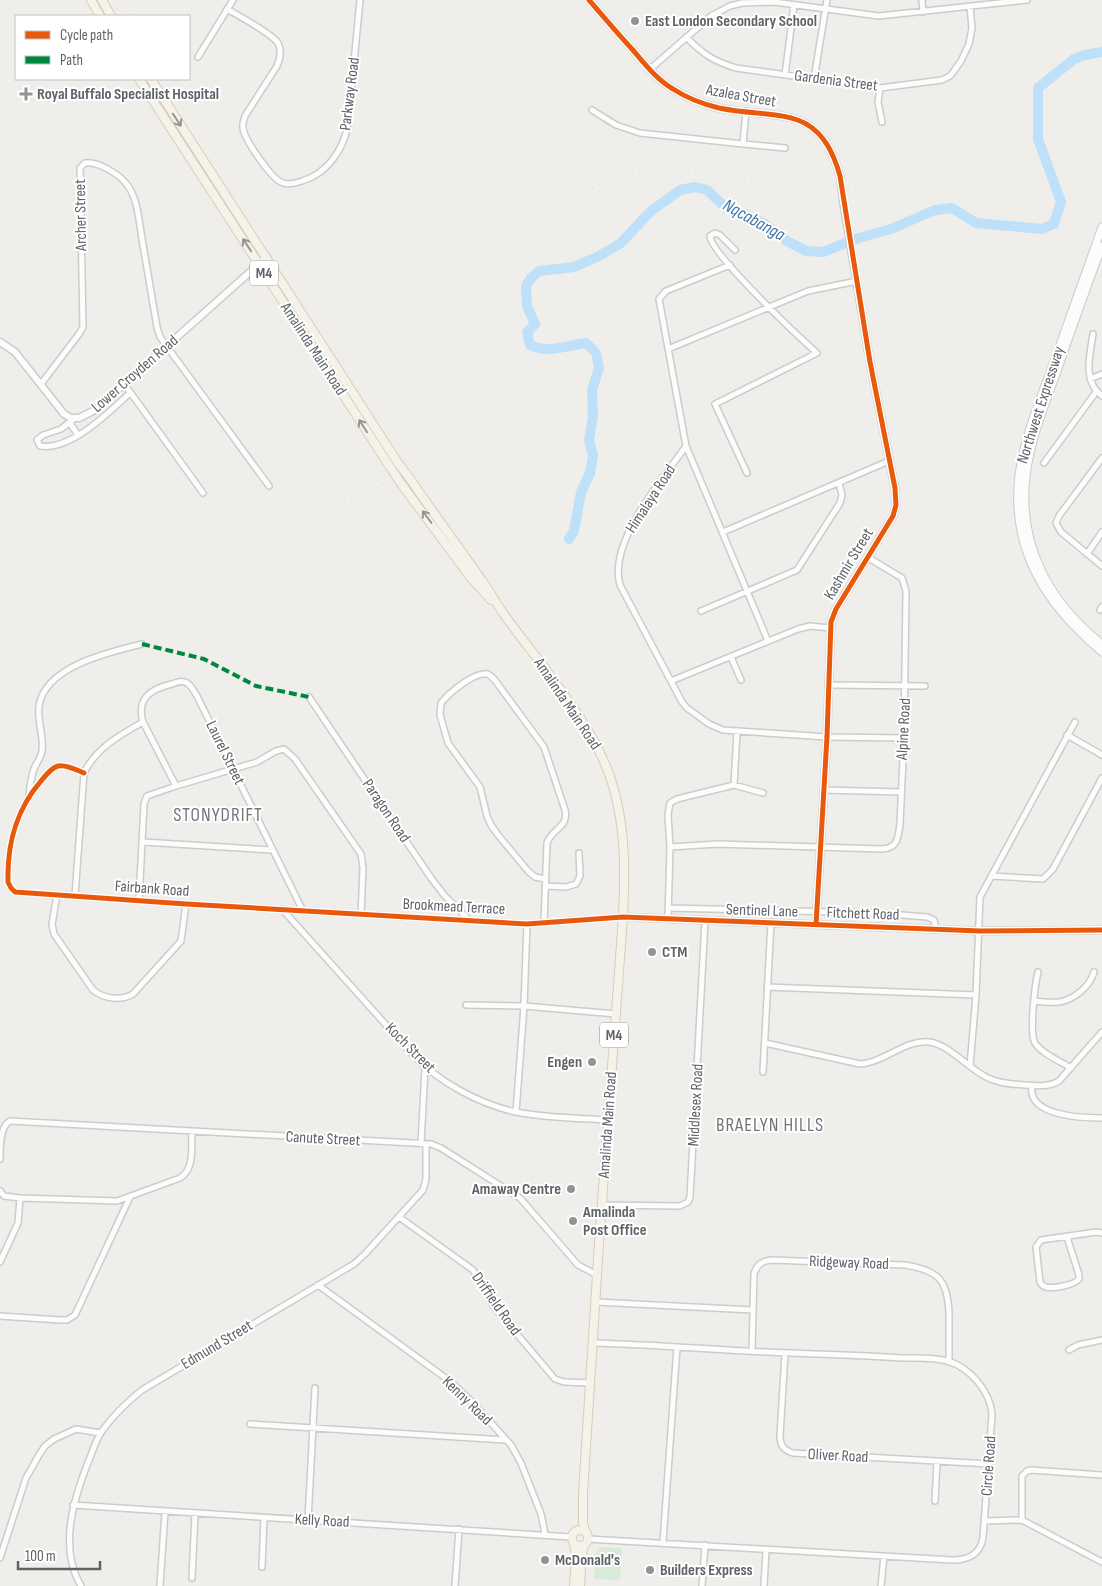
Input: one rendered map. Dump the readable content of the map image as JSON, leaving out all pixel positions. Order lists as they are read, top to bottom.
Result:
{
  "streets": {
    "main road": ["M4", "Amalinda Main Road", "Northwest Expressway"],
    "street": [
      "Gardenia Street",
      "Parkway Road",
      "Azalea Street",
      "Archer Street",
      "Lower Croyden Road",
      "Himalaya Road",
      "Kashmir Street",
      "Alpine Road",
      "Laurel Street",
      "Paragon Road",
      "Fairbank Road",
      "Brookmead Terrace",
      "Sentinel Lane",
      "Fitchett Road",
      "Koch Street",
      "Middlesex Road",
      "Canute Street",
      "Ridgeway Road",
      "Driffield Road",
      "Edmund Street",
      "Kenny Road",
      "Oliver Road",
      "Circle Road",
      "Kelly Road"
    ]
  },
  "crossings": [
    ["Azalea Street", "Kashmir Street"],
    ["Archer Street", "Lower Croyden Road"],
    ["Amalinda Main Road", "Lower Croyden Road"],
    ["Amalinda Main Road", "Brookmead Terrace"],
    ["Amalinda Main Road", "Fitchett Road"],
    ["Amalinda Main Road", "Koch Street"],
    ["Amalinda Main Road", "Middlesex Road"],
    ["Amalinda Main Road", "Canute Street"],
    ["Amalinda Main Road", "Driffield Road"],
    ["Amalinda Main Road", "Circle Road"],
    ["Amalinda Main Road", "Kelly Road"],
    ["Himalaya Road", "Kashmir Street"],
    ["Himalaya Road", "Alpine Road"],
    ["Kashmir Street", "Alpine Road"],
    ["Kashmir Street", "Sentinel Lane"],
    ["Kashmir Street", "Fitchett Road"],
    ["Laurel Street", "Brookmead Terrace"],
    ["Paragon Road", "Brookmead Terrace"],
    ["Fairbank Road", "Brookmead Terrace"],
    ["Fairbank Road", "Koch Street"],
    ["Brookmead Terrace", "Fitchett Road"],
    ["Brookmead Terrace", "Koch Street"],
    ["Sentinel Lane", "Fitchett Road"],
    ["Fitchett Road", "Middlesex Road"],
    ["Koch Street", "Edmund Street"],
    ["Canute Street", "Edmund Street"],
    ["Ridgeway Road", "Circle Road"],
    ["Driffield Road", "Edmund Street"],
    ["Edmund Street", "Kenny Road"],
    ["Edmund Street", "Kelly Road"],
    ["Kenny Road", "Kelly Road"],
    ["Oliver Road", "Circle Road"]
  ],
  "districts": ["STONYDRIFT", "BRAELYN HILLS"],
  "water": ["Nqcabanga"],
  "places": {
    "other": [
      "East London Secondary School",
      "CTM",
      "Engen",
      "Amaway Centre",
      "Amalinda Post Office",
      "McDonald's",
      "Builders Express"
    ],
    "health": ["Royal Buffalo Specialist Hospital"]
  },
  "legend": ["Cycle path", "Path"],
  "scale_bar": "100 m"
}
